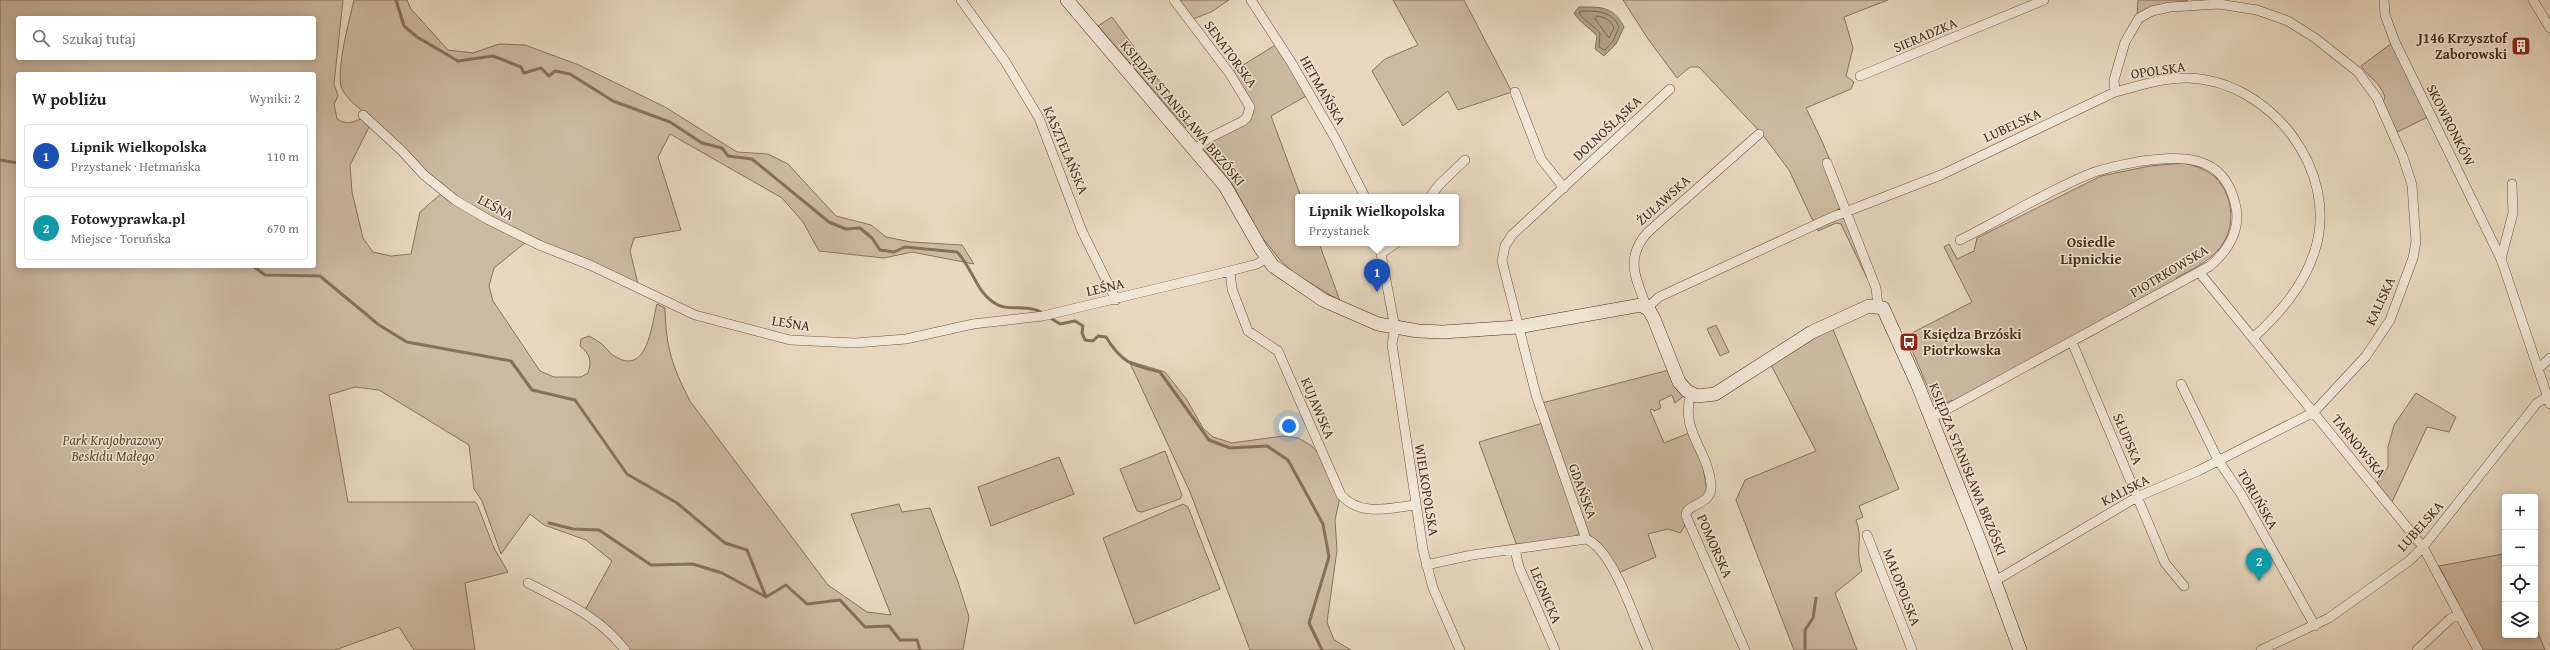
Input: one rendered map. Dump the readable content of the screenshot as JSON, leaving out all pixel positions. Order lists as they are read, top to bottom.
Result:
{
  "streets": {
    "street": [
      "SIERADZKA",
      "SENATORSKA",
      "OPOLSKA",
      "HETMAŃSKA",
      "KSIĘDZA STANISŁAWA BRZÓSKI",
      "LUBELSKA",
      "SKOWRONKÓW",
      "DOLNOŚLĄSKA",
      "KASZTELAŃSKA",
      "ŻUŁAWSKA",
      "LEŚNA",
      "PIOTRKOWSKA",
      "KALISKA",
      "KUJAWSKA",
      "SŁUPSKA",
      "TARNOWSKA",
      "WIELKOPOLSKA",
      "GDAŃSKA",
      "TORUŃSKA",
      "POMORSKA",
      "MAŁOPOLSKA",
      "LEGNICKA"
    ]
  },
  "crossings": [
    ["SENATORSKA", "KSIĘDZA STANISŁAWA BRZÓSKI"],
    ["OPOLSKA", "LUBELSKA"],
    ["OPOLSKA", "KALISKA"],
    ["OPOLSKA", "TARNOWSKA"],
    ["KSIĘDZA STANISŁAWA BRZÓSKI", "DOLNOŚLĄSKA"],
    ["KSIĘDZA STANISŁAWA BRZÓSKI", "ŻUŁAWSKA"],
    ["KSIĘDZA STANISŁAWA BRZÓSKI", "LEŚNA"],
    ["KSIĘDZA STANISŁAWA BRZÓSKI", "PIOTRKOWSKA"],
    ["KSIĘDZA STANISŁAWA BRZÓSKI", "KALISKA"],
    ["KSIĘDZA STANISŁAWA BRZÓSKI", "WIELKOPOLSKA"],
    ["KSIĘDZA STANISŁAWA BRZÓSKI", "GDAŃSKA"],
    ["LUBELSKA", "KALISKA"],
    ["LUBELSKA", "TARNOWSKA"],
    ["LUBELSKA", "TORUŃSKA"],
    ["DOLNOŚLĄSKA", "GDAŃSKA"],
    ["KASZTELAŃSKA", "LEŚNA"],
    ["LEŚNA", "KUJAWSKA"],
    ["PIOTRKOWSKA", "SŁUPSKA"],
    ["PIOTRKOWSKA", "TARNOWSKA"],
    ["KALISKA", "SŁUPSKA"],
    ["KALISKA", "TARNOWSKA"],
    ["KALISKA", "TORUŃSKA"],
    ["KUJAWSKA", "WIELKOPOLSKA"]
  ],
  "districts": ["Osiedle Lipnickie"],
  "parks": ["Park Krajobrazowy Beskidu Małego"],
  "places": {
    "building": ["J146 Krzysztof Zaborowski"],
    "bus stop": ["Księdza Brzóski Piotrkowska"]
  },
  "page": {
    "search": "Szukaj tutaj",
    "heading": ["W pobliżu", "Wyniki: 2"],
    "list": [
      {
        "mark": "1",
        "name": "Lipnik Wielkopolska",
        "note": "Przystanek · Hetmańska",
        "value": "110 m"
      },
      {
        "mark": "2",
        "name": "Fotowyprawka.pl",
        "note": "Miejsce · Toruńska",
        "value": "670 m"
      }
    ],
    "popup": ["Lipnik Wielkopolska", "Przystanek"],
    "pins": ["1", "2"],
    "map_buttons": ["+", "−"]
  }
}
